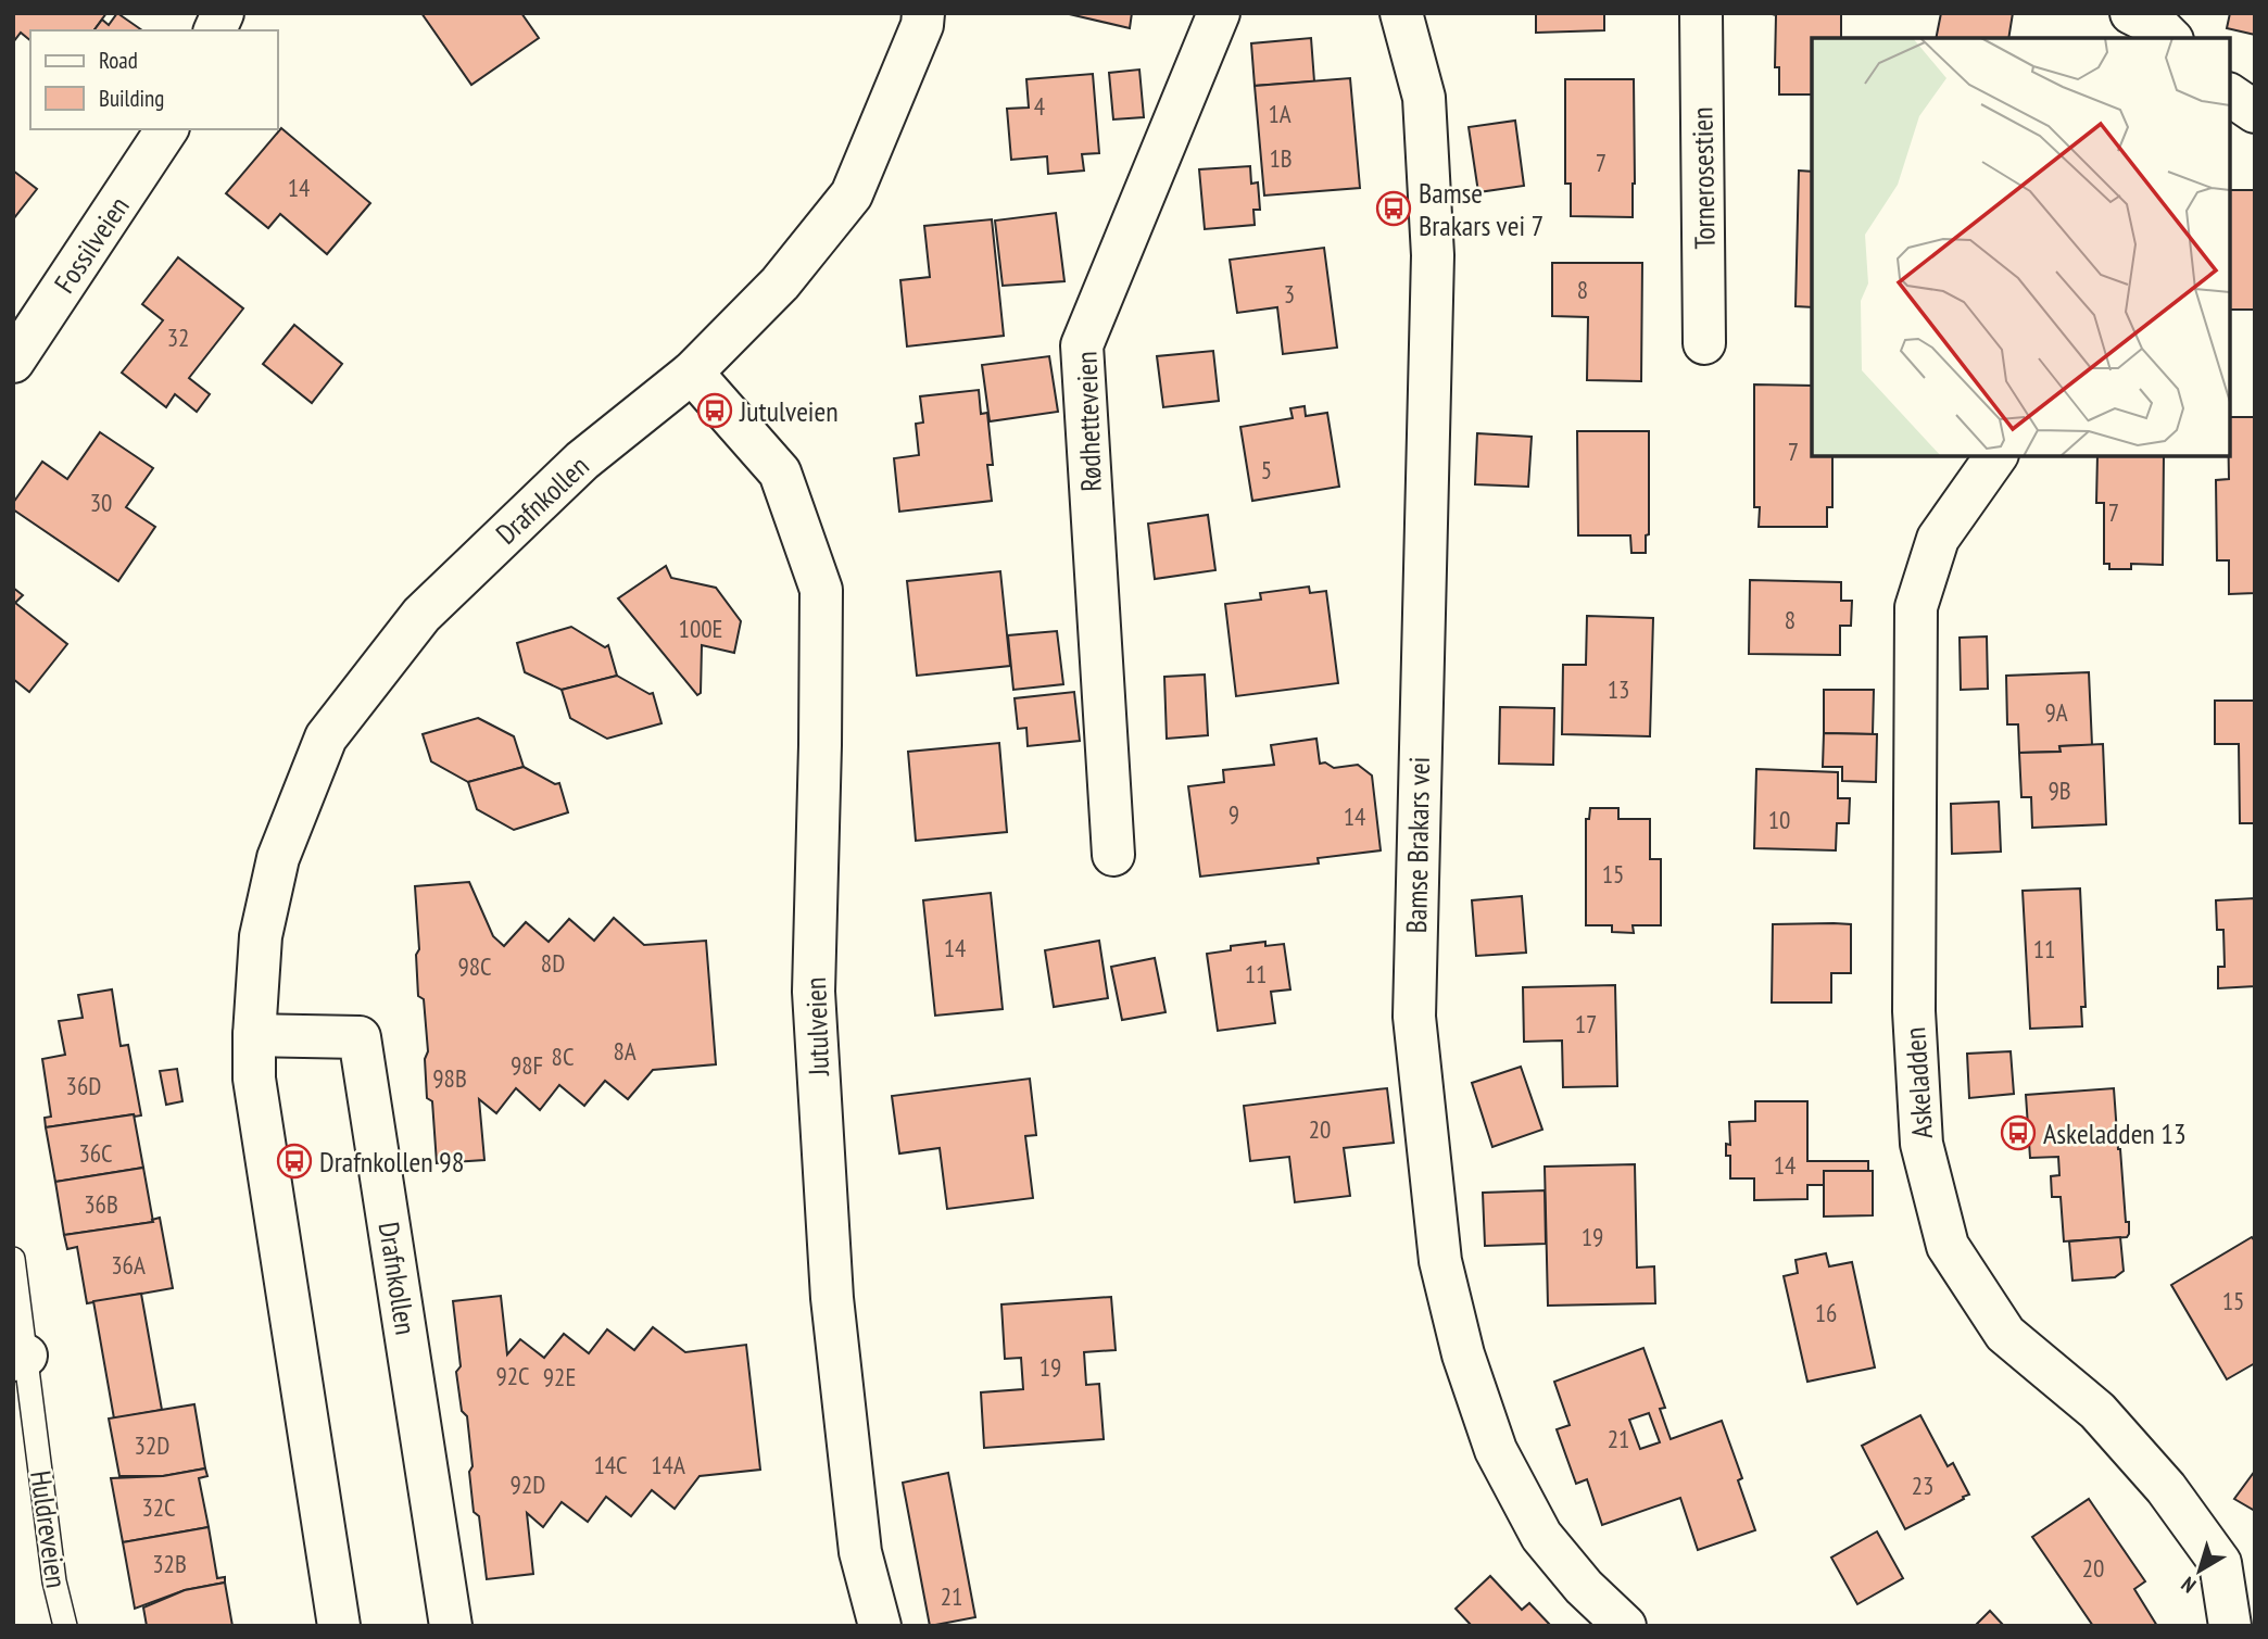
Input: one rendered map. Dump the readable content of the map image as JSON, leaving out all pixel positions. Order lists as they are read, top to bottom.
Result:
{
  "streets": {
    "street": [
      "Tornerosestien",
      "Fossilveien",
      "Rødhetteveien",
      "Drafnkollen",
      "Bamse Brakars vei",
      "Jutulveien",
      "Askeladden"
    ],
    "lane": ["Huldreveien"]
  },
  "crossings": [
    ["Drafnkollen", "Jutulveien"]
  ],
  "places": {
    "bus stop": [
      "Bamse Brakars vei 7",
      "Jutulveien",
      "Askeladden 13",
      "Drafnkollen 98"
    ]
  },
  "house_numbers": [
    "4",
    "1A",
    "1B",
    "7",
    "14",
    "8",
    "3",
    "32",
    "7",
    "5",
    "30",
    "7",
    "8",
    "100E",
    "13",
    "9A",
    "9B",
    "9",
    "14",
    "10",
    "15",
    "14",
    "11",
    "8D",
    "98C",
    "11",
    "17",
    "8A",
    "8C",
    "98F",
    "98B",
    "36D",
    "20",
    "36C",
    "14",
    "36B",
    "19",
    "36A",
    "15",
    "16",
    "19",
    "92C",
    "92E",
    "21",
    "32D",
    "14C",
    "14A",
    "92D",
    "23",
    "32C",
    "32B",
    "20",
    "21"
  ],
  "legend": ["Road", "Building"],
  "north": "bottom left"
}
